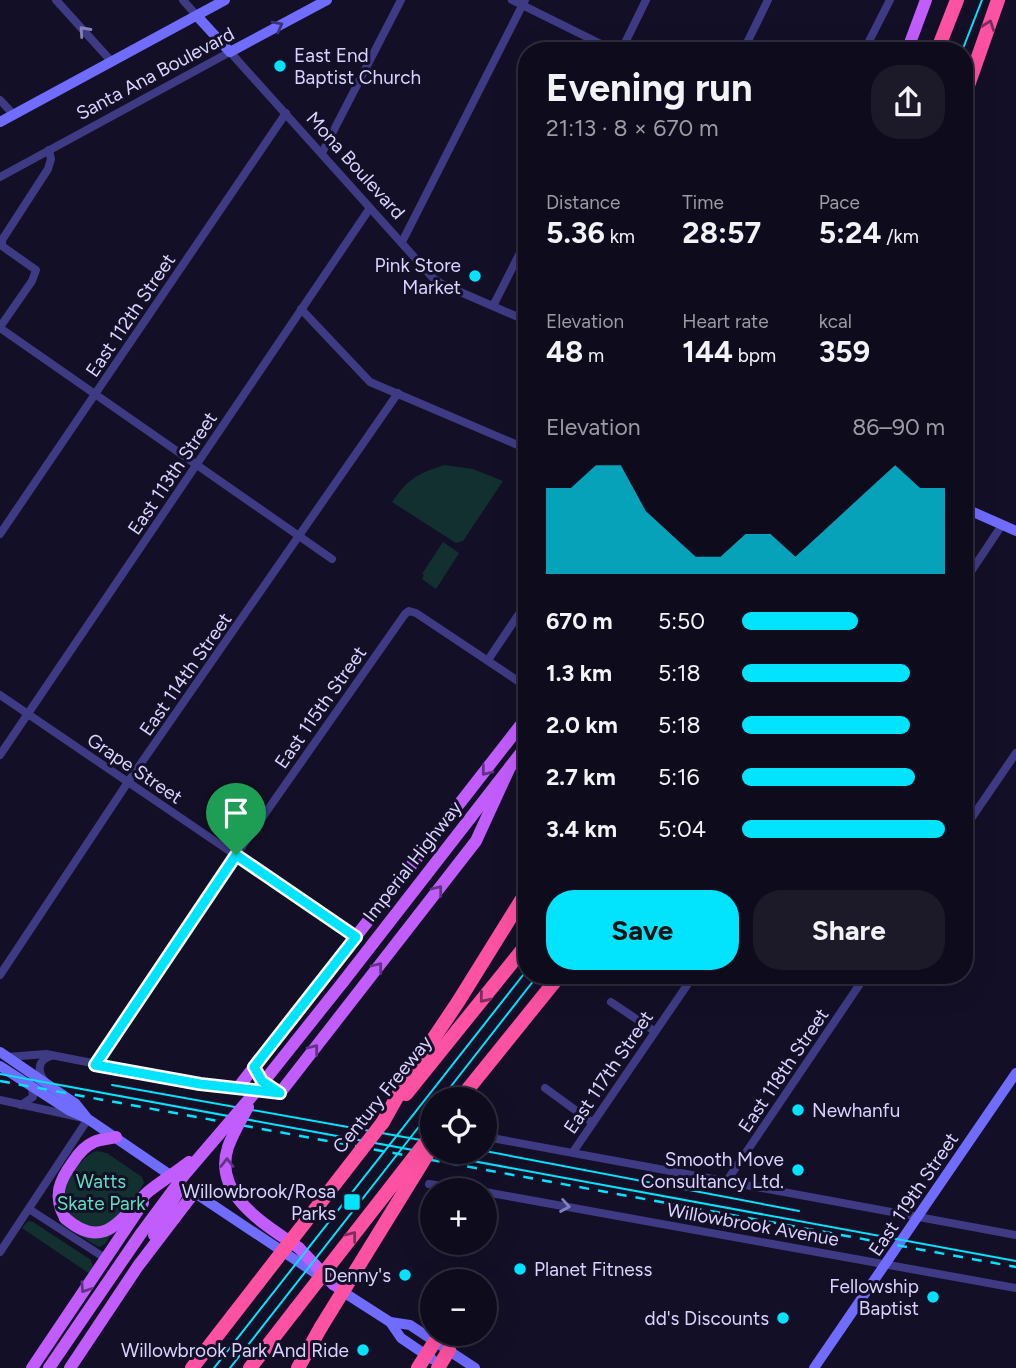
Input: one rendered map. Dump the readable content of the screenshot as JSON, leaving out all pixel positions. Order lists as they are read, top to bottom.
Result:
{
  "streets": {
    "highway": ["Century Freeway"],
    "main road": ["Imperial Highway"],
    "street": [
      "Santa Ana Boulevard",
      "Mona Boulevard",
      "East 112th Street",
      "East 113th Street",
      "East 114th Street",
      "East 115th Street",
      "Grape Street",
      "East 118th Street",
      "East 117th Street",
      "East 119th Street",
      "Willowbrook Avenue"
    ]
  },
  "crossings": [
    ["Santa Ana Boulevard", "Mona Boulevard"],
    ["Mona Boulevard", "East 112th Street"],
    ["Mona Boulevard", "East 113th Street"],
    ["East 113th Street", "Grape Street"],
    ["East 114th Street", "Grape Street"],
    ["East 115th Street", "Grape Street"],
    ["East 118th Street", "Willowbrook Avenue"],
    ["East 117th Street", "Willowbrook Avenue"],
    ["East 119th Street", "Willowbrook Avenue"]
  ],
  "parks": ["Watts Skate Park"],
  "places": {
    "other": [
      "East End Baptist Church",
      "Pink Store Market",
      "Newhanfu",
      "Smooth Move Consultancy Ltd.",
      "Planet Fitness",
      "Denny's",
      "Fellowship Baptist",
      "dd's Discounts",
      "Willowbrook Park And Ride"
    ],
    "transit": ["Willowbrook/Rosa Parks"]
  },
  "page": {
    "heading": ["Evening run", "21:13 · 8 × 670 m"],
    "stats": [
      ["Distance", "5.36 km"],
      ["Time", "28:57"],
      ["Pace", "5:24 /km"],
      ["Elevation", "48 m"],
      ["Heart rate", "144 bpm"],
      ["kcal", "359"]
    ],
    "chart": ["Elevation", "86–90 m"],
    "list": [
      {
        "name": "670 m",
        "note": "5:50"
      },
      {
        "name": "1.3 km",
        "note": "5:18"
      },
      {
        "name": "2.0 km",
        "note": "5:18"
      },
      {
        "name": "2.7 km",
        "note": "5:16"
      },
      {
        "name": "3.4 km",
        "note": "5:04"
      }
    ],
    "buttons": ["Save", "Share"],
    "map_buttons": ["+", "−"]
  }
}
